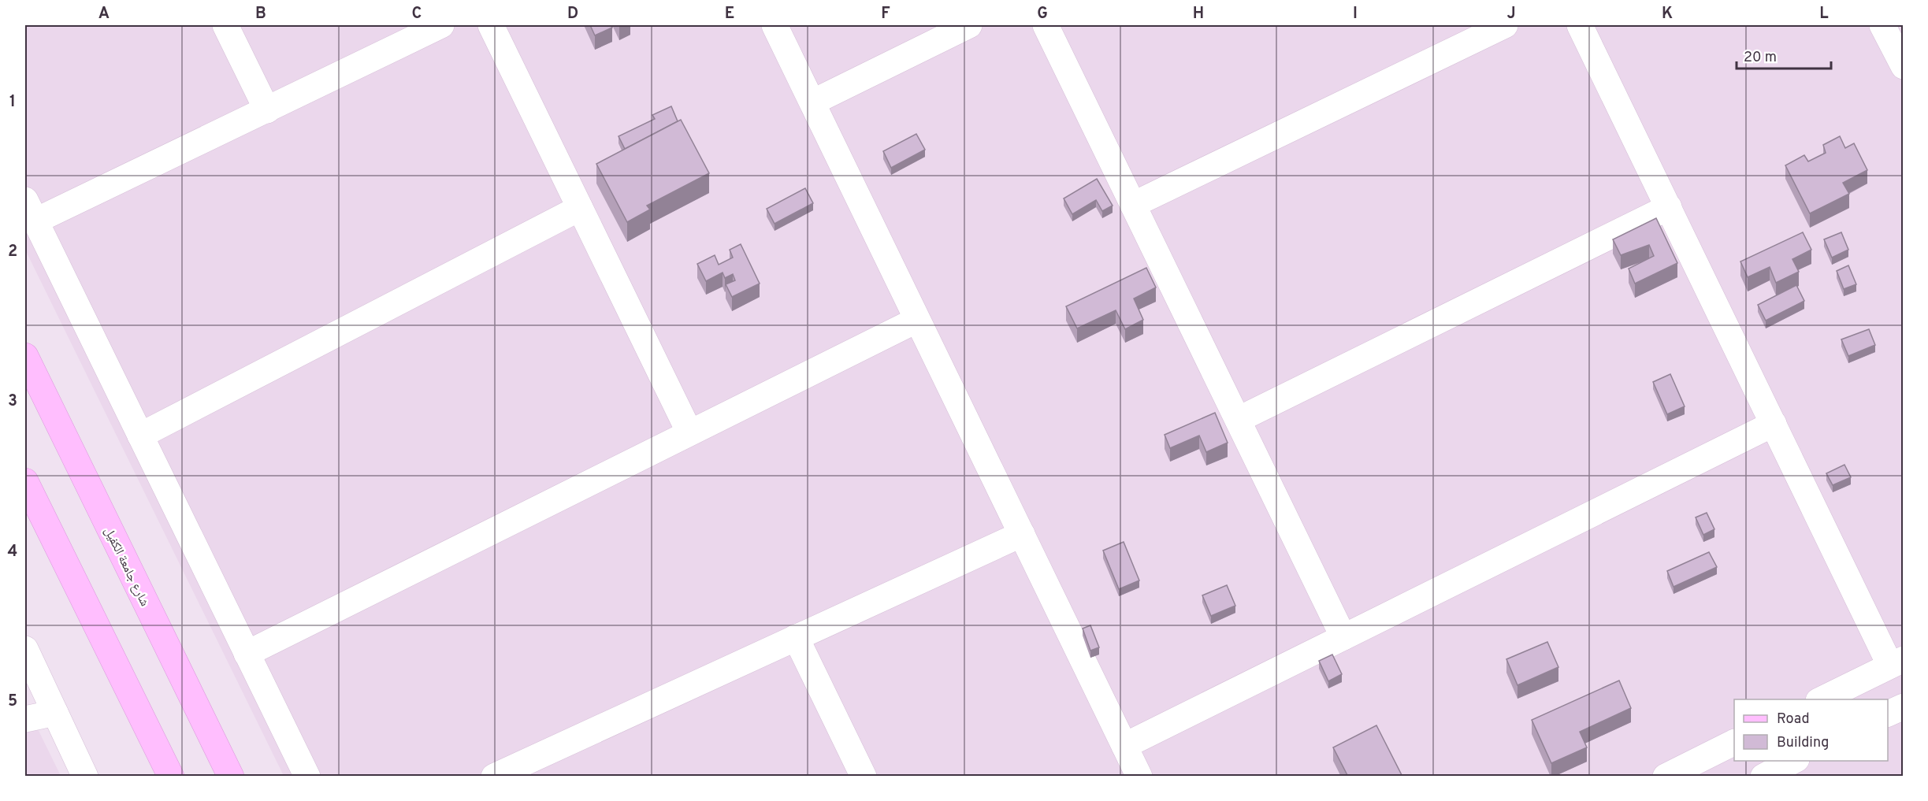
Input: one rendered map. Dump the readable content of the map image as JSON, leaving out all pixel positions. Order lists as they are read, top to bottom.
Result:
{
  "streets": {
    "main road": ["شارع جامعة الكفيل"]
  },
  "legend": ["Road", "Building"],
  "scale_bar": "20 m",
  "grid": {
    "columns": [
      "A",
      "B",
      "C",
      "D",
      "E",
      "F",
      "G",
      "H",
      "I",
      "J",
      "K",
      "L"
    ],
    "rows": [
      "1",
      "2",
      "3",
      "4",
      "5"
    ]
  }
}
